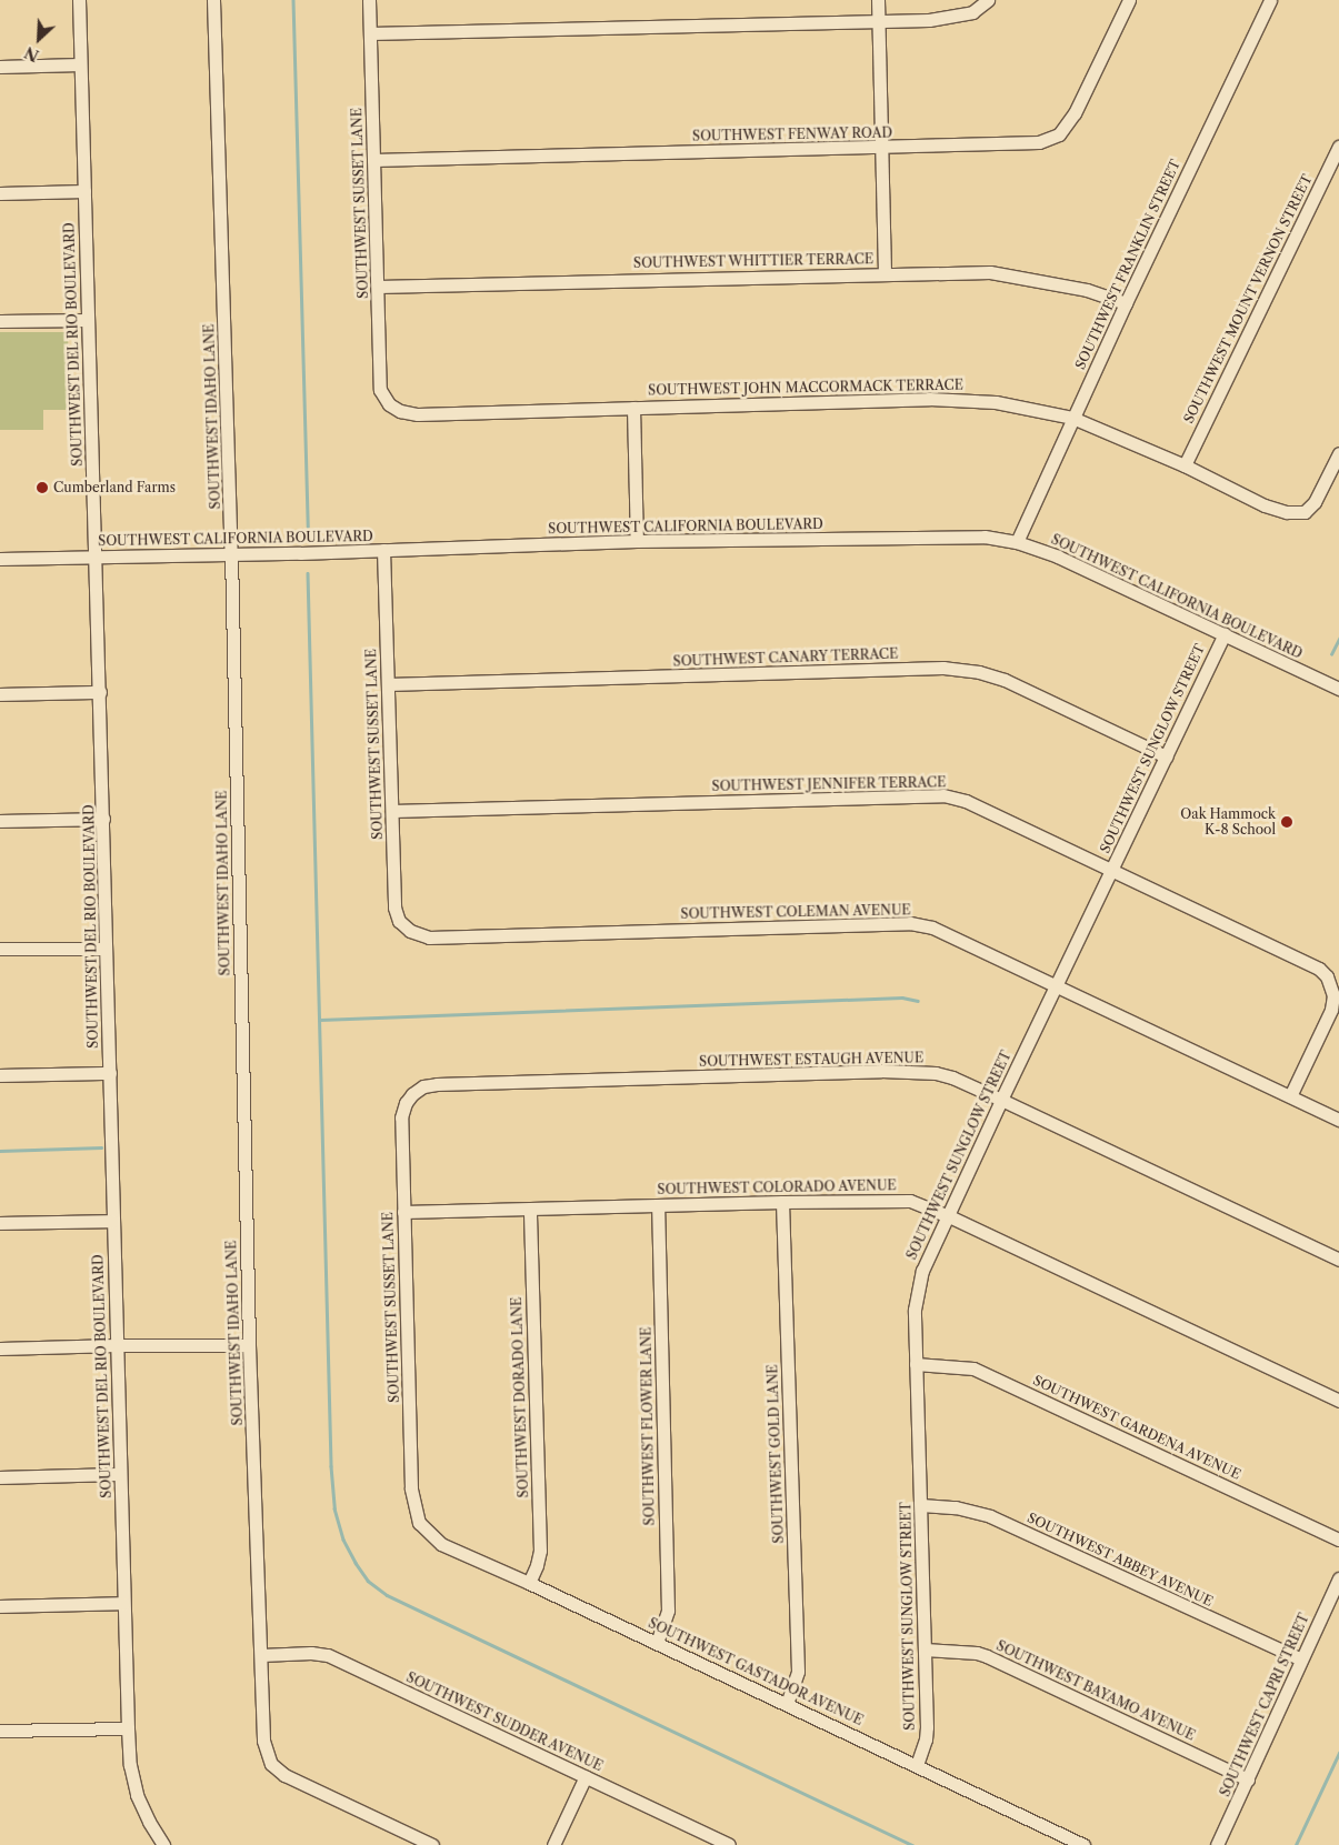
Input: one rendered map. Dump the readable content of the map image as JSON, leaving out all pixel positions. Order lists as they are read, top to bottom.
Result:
{
  "streets": {
    "street": [
      "SOUTHWEST FENWAY ROAD",
      "SOUTHWEST SUSSET LANE",
      "SOUTHWEST WHITTIER TERRACE",
      "SOUTHWEST FRANKLIN STREET",
      "SOUTHWEST MOUNT VERNON STREET",
      "SOUTHWEST DEL RIO BOULEVARD",
      "SOUTHWEST JOHN MACCORMACK TERRACE",
      "SOUTHWEST IDAHO LANE",
      "SOUTHWEST CALIFORNIA BOULEVARD",
      "SOUTHWEST CANARY TERRACE",
      "SOUTHWEST SUNGLOW STREET",
      "SOUTHWEST JENNIFER TERRACE",
      "SOUTHWEST COLEMAN AVENUE",
      "SOUTHWEST ESTAUGH AVENUE",
      "SOUTHWEST COLORADO AVENUE",
      "SOUTHWEST DORADO LANE",
      "SOUTHWEST FLOWER LANE",
      "SOUTHWEST GARDENA AVENUE",
      "SOUTHWEST GOLD LANE",
      "SOUTHWEST ABBEY AVENUE",
      "SOUTHWEST GASTADOR AVENUE",
      "SOUTHWEST BAYAMO AVENUE",
      "SOUTHWEST CAPRI STREET",
      "SOUTHWEST SUDDER AVENUE"
    ]
  },
  "crossings": [
    ["SOUTHWEST FENWAY ROAD", "SOUTHWEST SUSSET LANE"],
    ["SOUTHWEST SUSSET LANE", "SOUTHWEST WHITTIER TERRACE"],
    ["SOUTHWEST SUSSET LANE", "SOUTHWEST JOHN MACCORMACK TERRACE"],
    ["SOUTHWEST SUSSET LANE", "SOUTHWEST CALIFORNIA BOULEVARD"],
    ["SOUTHWEST SUSSET LANE", "SOUTHWEST CANARY TERRACE"],
    ["SOUTHWEST SUSSET LANE", "SOUTHWEST JENNIFER TERRACE"],
    ["SOUTHWEST SUSSET LANE", "SOUTHWEST COLEMAN AVENUE"],
    ["SOUTHWEST SUSSET LANE", "SOUTHWEST ESTAUGH AVENUE"],
    ["SOUTHWEST SUSSET LANE", "SOUTHWEST COLORADO AVENUE"],
    ["SOUTHWEST SUSSET LANE", "SOUTHWEST GASTADOR AVENUE"],
    ["SOUTHWEST WHITTIER TERRACE", "SOUTHWEST FRANKLIN STREET"],
    ["SOUTHWEST FRANKLIN STREET", "SOUTHWEST JOHN MACCORMACK TERRACE"],
    ["SOUTHWEST FRANKLIN STREET", "SOUTHWEST CALIFORNIA BOULEVARD"],
    ["SOUTHWEST MOUNT VERNON STREET", "SOUTHWEST JOHN MACCORMACK TERRACE"],
    ["SOUTHWEST DEL RIO BOULEVARD", "SOUTHWEST CALIFORNIA BOULEVARD"],
    ["SOUTHWEST IDAHO LANE", "SOUTHWEST CALIFORNIA BOULEVARD"],
    ["SOUTHWEST IDAHO LANE", "SOUTHWEST SUDDER AVENUE"],
    ["SOUTHWEST CALIFORNIA BOULEVARD", "SOUTHWEST SUNGLOW STREET"],
    ["SOUTHWEST CANARY TERRACE", "SOUTHWEST SUNGLOW STREET"],
    ["SOUTHWEST SUNGLOW STREET", "SOUTHWEST JENNIFER TERRACE"],
    ["SOUTHWEST SUNGLOW STREET", "SOUTHWEST COLEMAN AVENUE"],
    ["SOUTHWEST SUNGLOW STREET", "SOUTHWEST ESTAUGH AVENUE"],
    ["SOUTHWEST SUNGLOW STREET", "SOUTHWEST COLORADO AVENUE"],
    ["SOUTHWEST SUNGLOW STREET", "SOUTHWEST GARDENA AVENUE"],
    ["SOUTHWEST SUNGLOW STREET", "SOUTHWEST ABBEY AVENUE"],
    ["SOUTHWEST SUNGLOW STREET", "SOUTHWEST GASTADOR AVENUE"],
    ["SOUTHWEST SUNGLOW STREET", "SOUTHWEST BAYAMO AVENUE"],
    ["SOUTHWEST JENNIFER TERRACE", "SOUTHWEST COLEMAN AVENUE"],
    ["SOUTHWEST COLORADO AVENUE", "SOUTHWEST DORADO LANE"],
    ["SOUTHWEST COLORADO AVENUE", "SOUTHWEST FLOWER LANE"],
    ["SOUTHWEST COLORADO AVENUE", "SOUTHWEST GOLD LANE"],
    ["SOUTHWEST DORADO LANE", "SOUTHWEST GASTADOR AVENUE"],
    ["SOUTHWEST FLOWER LANE", "SOUTHWEST GASTADOR AVENUE"],
    ["SOUTHWEST GOLD LANE", "SOUTHWEST GASTADOR AVENUE"],
    ["SOUTHWEST ABBEY AVENUE", "SOUTHWEST CAPRI STREET"],
    ["SOUTHWEST BAYAMO AVENUE", "SOUTHWEST CAPRI STREET"]
  ],
  "places": ["Cumberland Farms", "Oak Hammock K-8 School"],
  "north": "bottom left"
}
